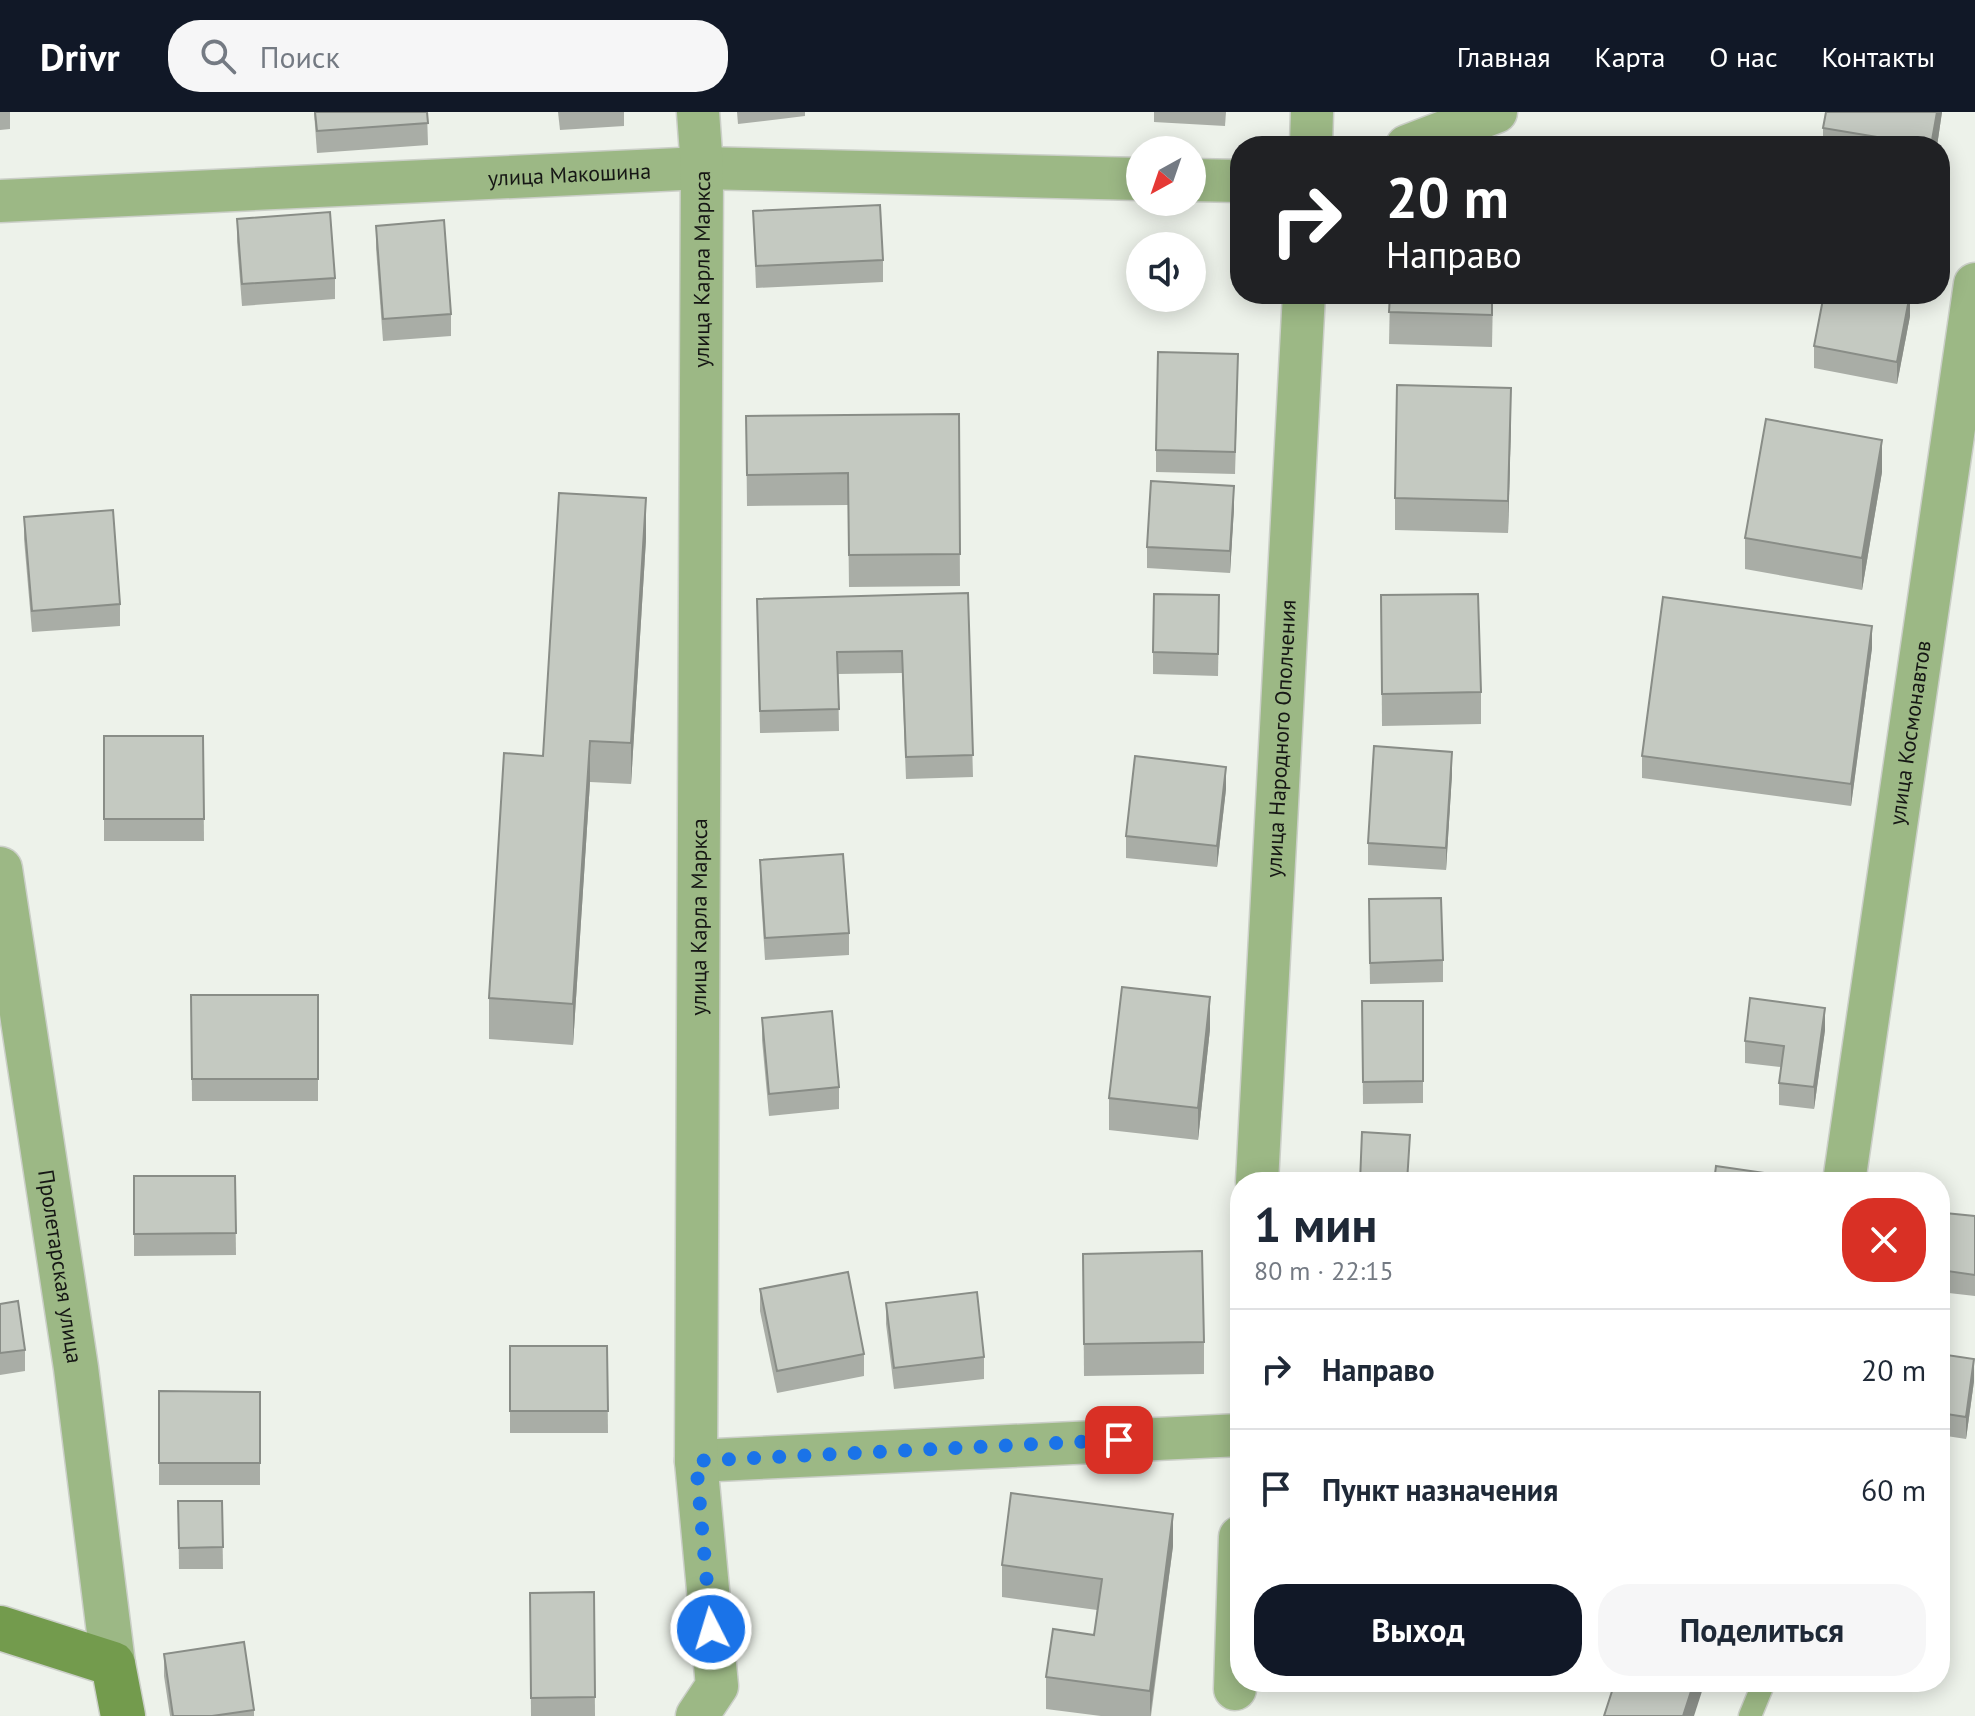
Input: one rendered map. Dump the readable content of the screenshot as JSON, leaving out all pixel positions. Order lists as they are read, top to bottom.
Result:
{
  "streets": {
    "street": [
      "улица Макошина",
      "улица Карла Маркса",
      "улица Космонавтов",
      "улица Народного Ополчения",
      "Пролетарская улица"
    ]
  },
  "crossings": [
    ["улица Макошина", "улица Карла Маркса"]
  ],
  "north": "bottom left",
  "page": {
    "header": "Drivr",
    "search": "Поиск",
    "nav": [
      "Главная",
      "Карта",
      "О нас",
      "Контакты"
    ],
    "turn": ["20 m", "Направо"],
    "heading": ["1 мин", "80 m · 22:15"],
    "list": [
      {
        "name": "Направо",
        "value": "20 m"
      },
      {
        "name": "Пункт назначения",
        "value": "60 m"
      }
    ],
    "buttons": ["Выход", "Поделиться"]
  }
}
